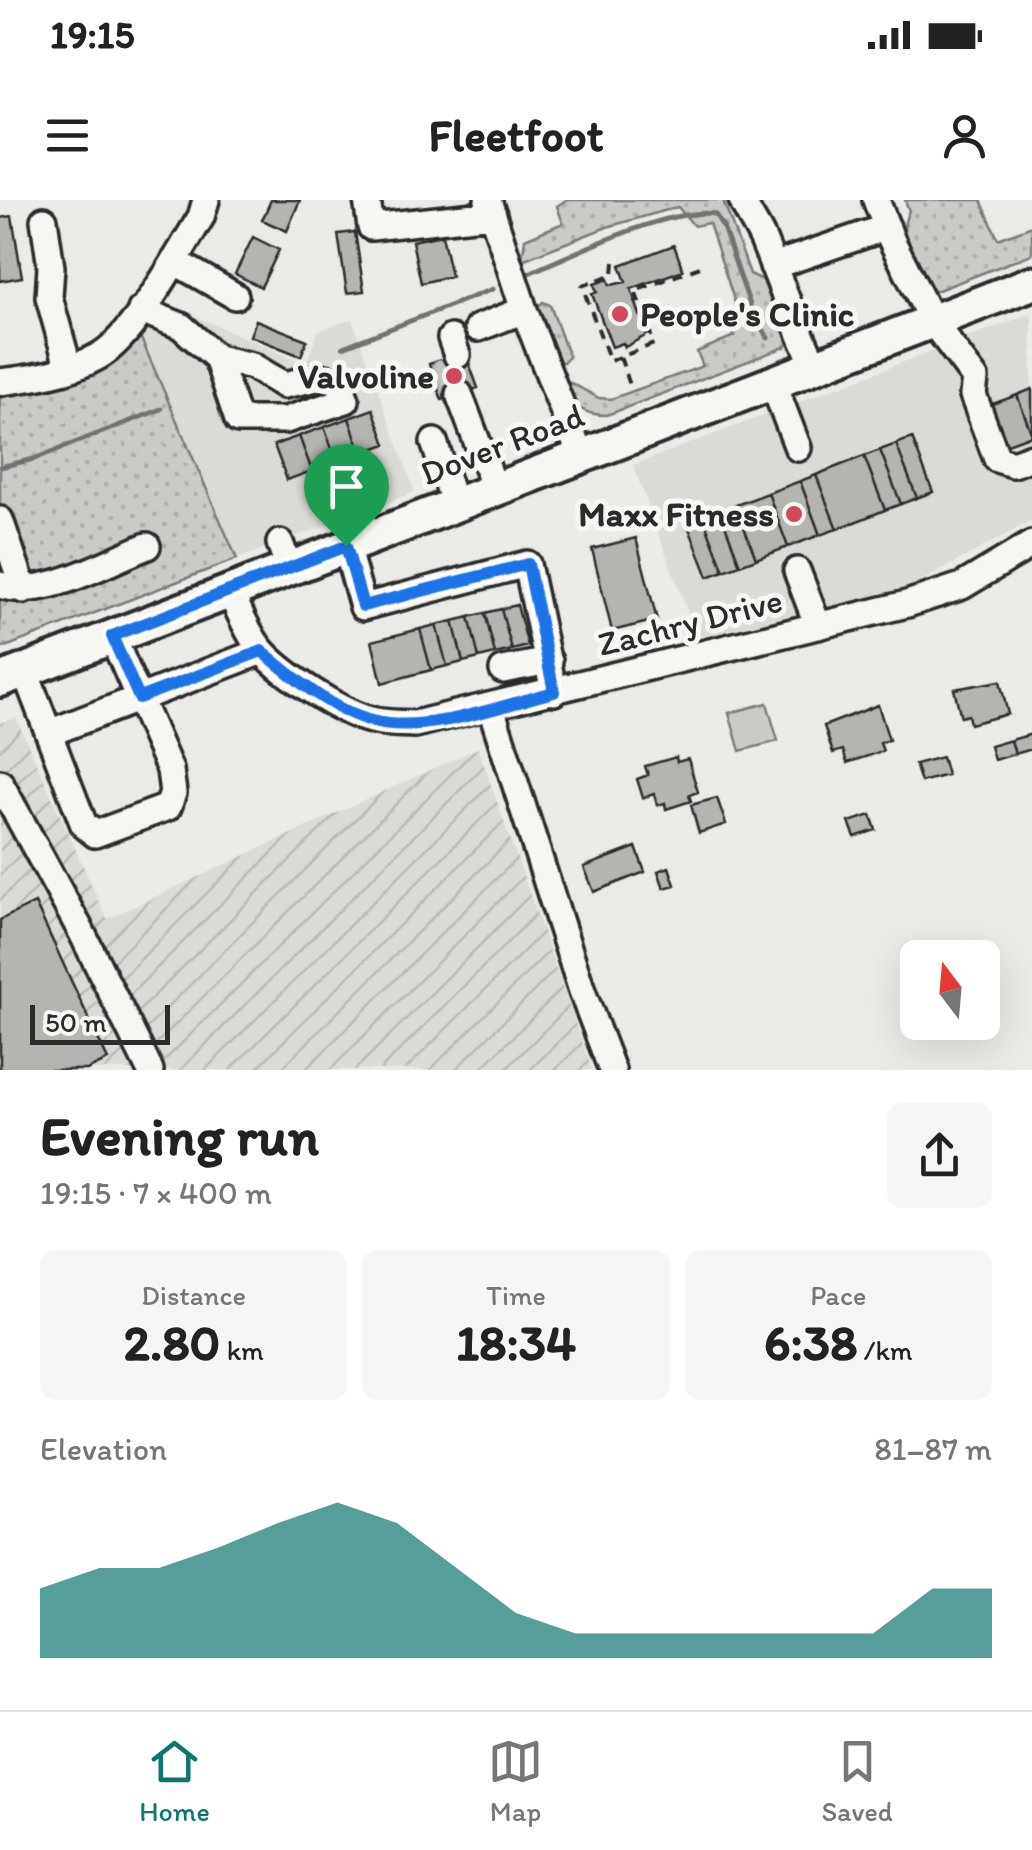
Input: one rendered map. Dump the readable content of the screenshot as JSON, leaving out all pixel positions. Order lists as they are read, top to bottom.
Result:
{
  "streets": {
    "main road": ["Dover Road"],
    "street": ["Zachry Drive"]
  },
  "crossings": [
    ["Dover Road", "Zachry Drive"]
  ],
  "places": ["People's Clinic", "Valvoline", "Maxx Fitness"],
  "scale_bar": "50 m",
  "north": "top",
  "page": {
    "status": "19:15",
    "header": "Fleetfoot",
    "scale": "50 m",
    "heading": ["Evening run", "19:15 · 7 × 400 m"],
    "stats": [
      ["Distance", "2.80 km"],
      ["Time", "18:34"],
      ["Pace", "6:38 /km"]
    ],
    "chart": ["Elevation", "81–87 m"],
    "tabs": ["Home", "Map", "Saved"]
  }
}
